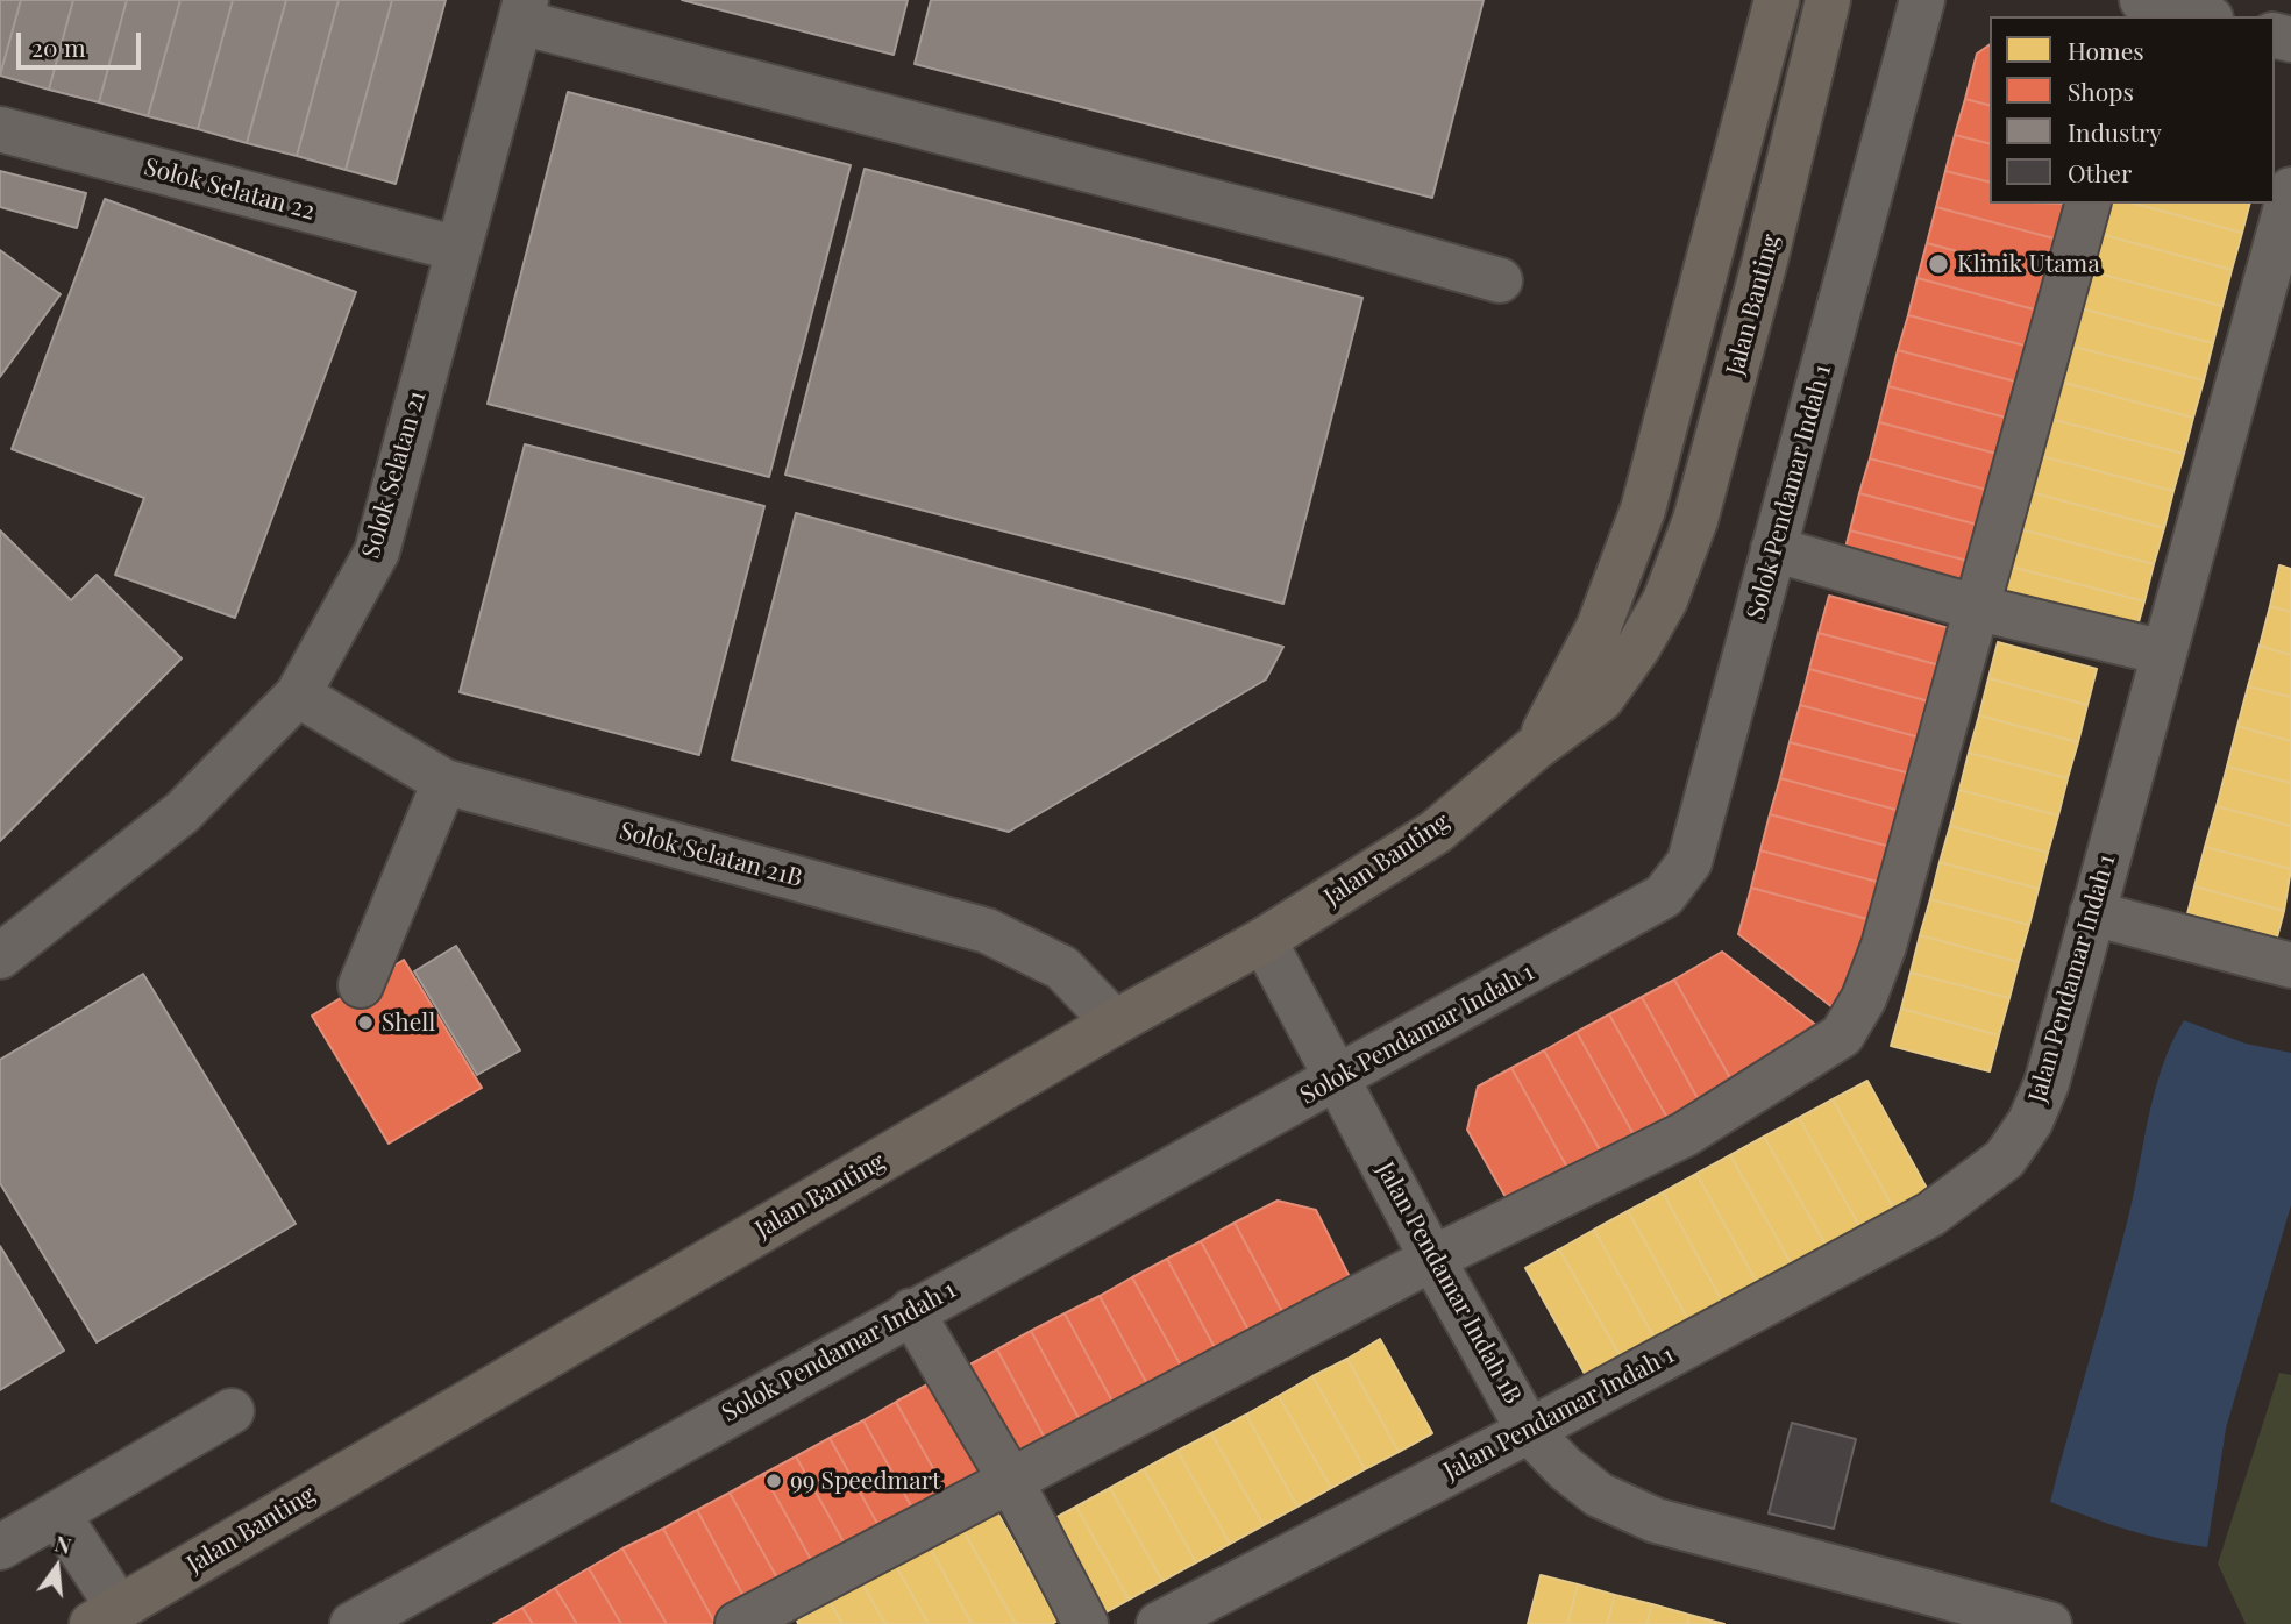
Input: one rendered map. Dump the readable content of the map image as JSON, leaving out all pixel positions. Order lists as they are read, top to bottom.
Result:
{
  "streets": {
    "main road": ["Jalan Banting"],
    "street": [
      "Solok Selatan 22",
      "Solok Selatan 21",
      "Solok Pendamar Indah 1",
      "Solok Selatan 21B",
      "Jalan Pendamar Indah 1",
      "Jalan Pendamar Indah 1B"
    ]
  },
  "crossings": [
    ["Solok Selatan 22", "Solok Selatan 21"],
    ["Jalan Banting", "Solok Selatan 21B"],
    ["Jalan Banting", "Jalan Pendamar Indah 1B"],
    ["Solok Selatan 21", "Solok Selatan 21B"],
    ["Solok Pendamar Indah 1", "Jalan Pendamar Indah 1B"],
    ["Jalan Pendamar Indah 1", "Jalan Pendamar Indah 1B"]
  ],
  "places": ["Klinik Utama", "Shell", "99 Speedmart"],
  "legend": [
    "Homes",
    "Shops",
    "Industry",
    "Other"
  ],
  "scale_bar": "20 m",
  "north": "top"
}
